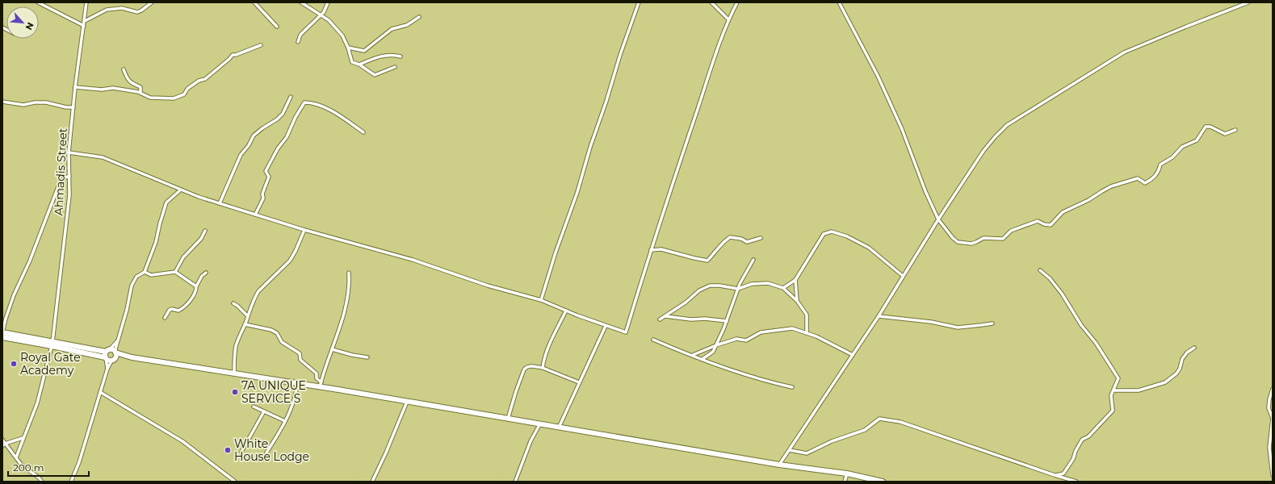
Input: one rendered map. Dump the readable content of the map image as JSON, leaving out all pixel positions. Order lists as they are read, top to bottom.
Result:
{
  "streets": {
    "street": ["Ahmadis Street"]
  },
  "places": ["Royal Gate Academy", "7A UNIQUE SERVICE S", "White House Lodge"],
  "scale_bar": "200 m",
  "north": "bottom right"
}
